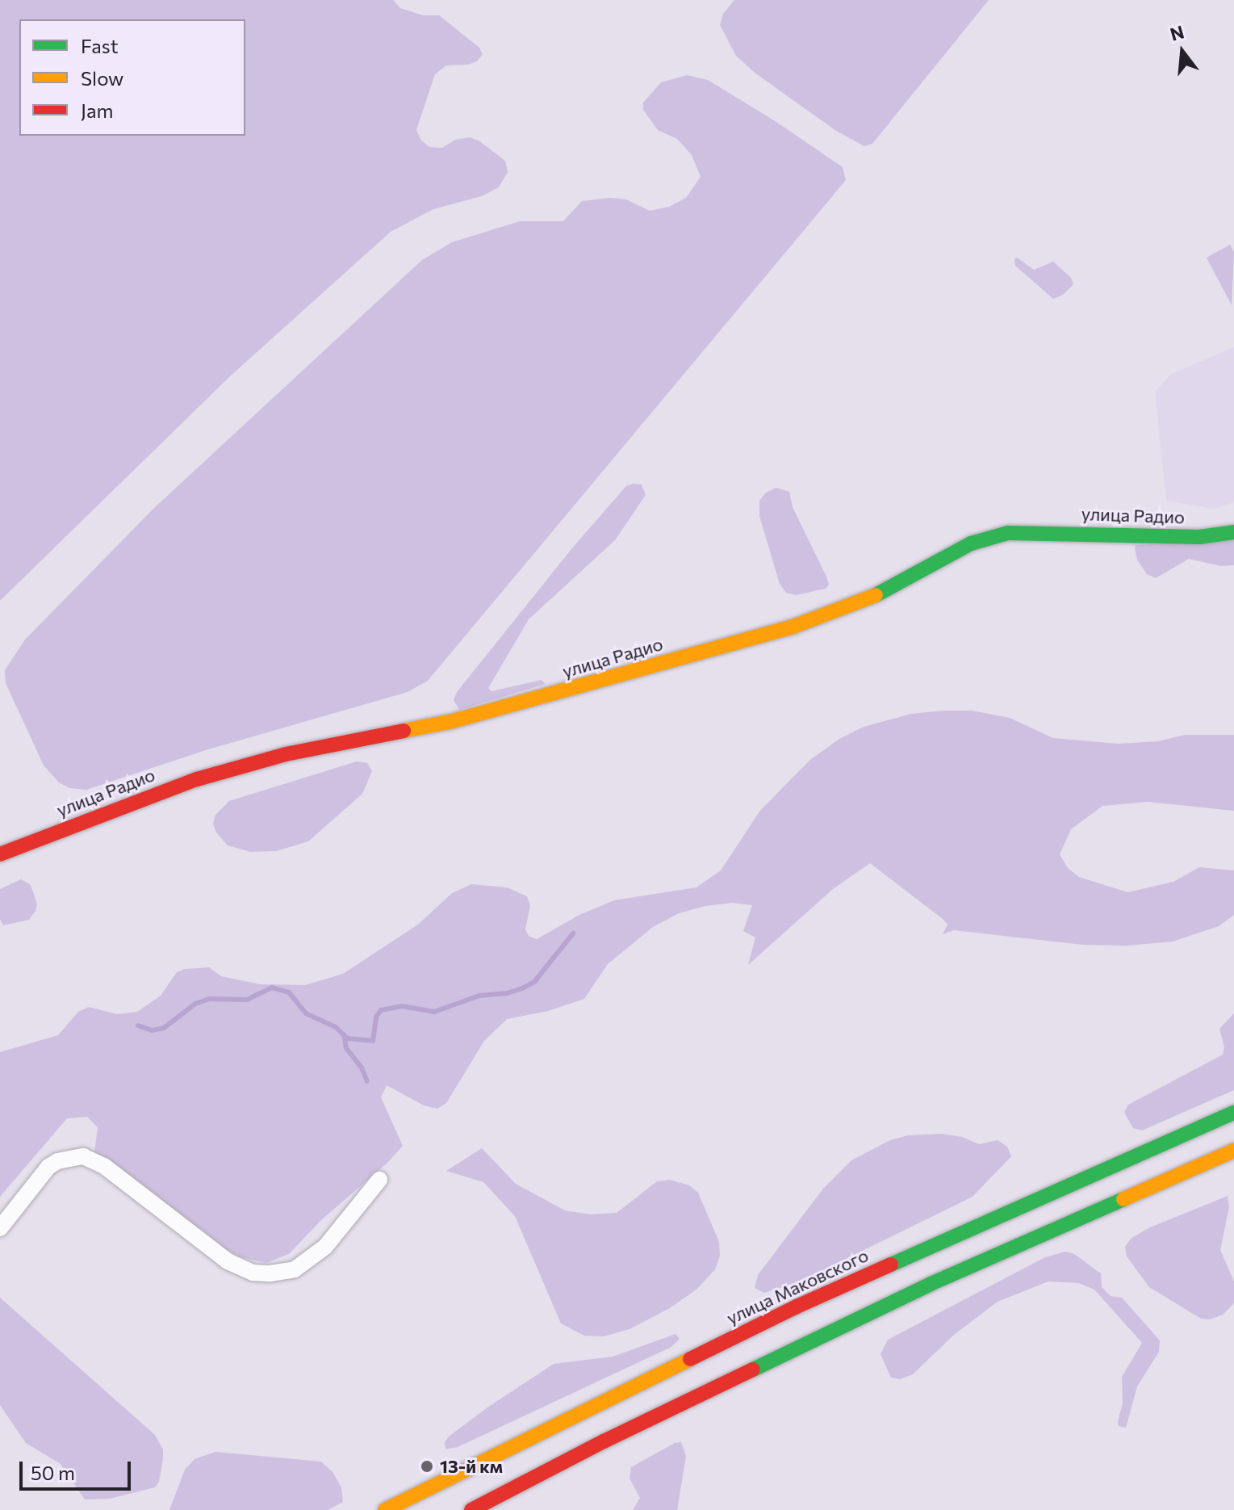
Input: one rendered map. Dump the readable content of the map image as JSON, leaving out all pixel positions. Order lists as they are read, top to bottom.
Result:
{
  "streets": {
    "main road": ["улица Радио", "улица Маковского"]
  },
  "places": ["13-й км"],
  "legend": ["Fast", "Slow", "Jam"],
  "scale_bar": "50 m",
  "north": "top"
}
